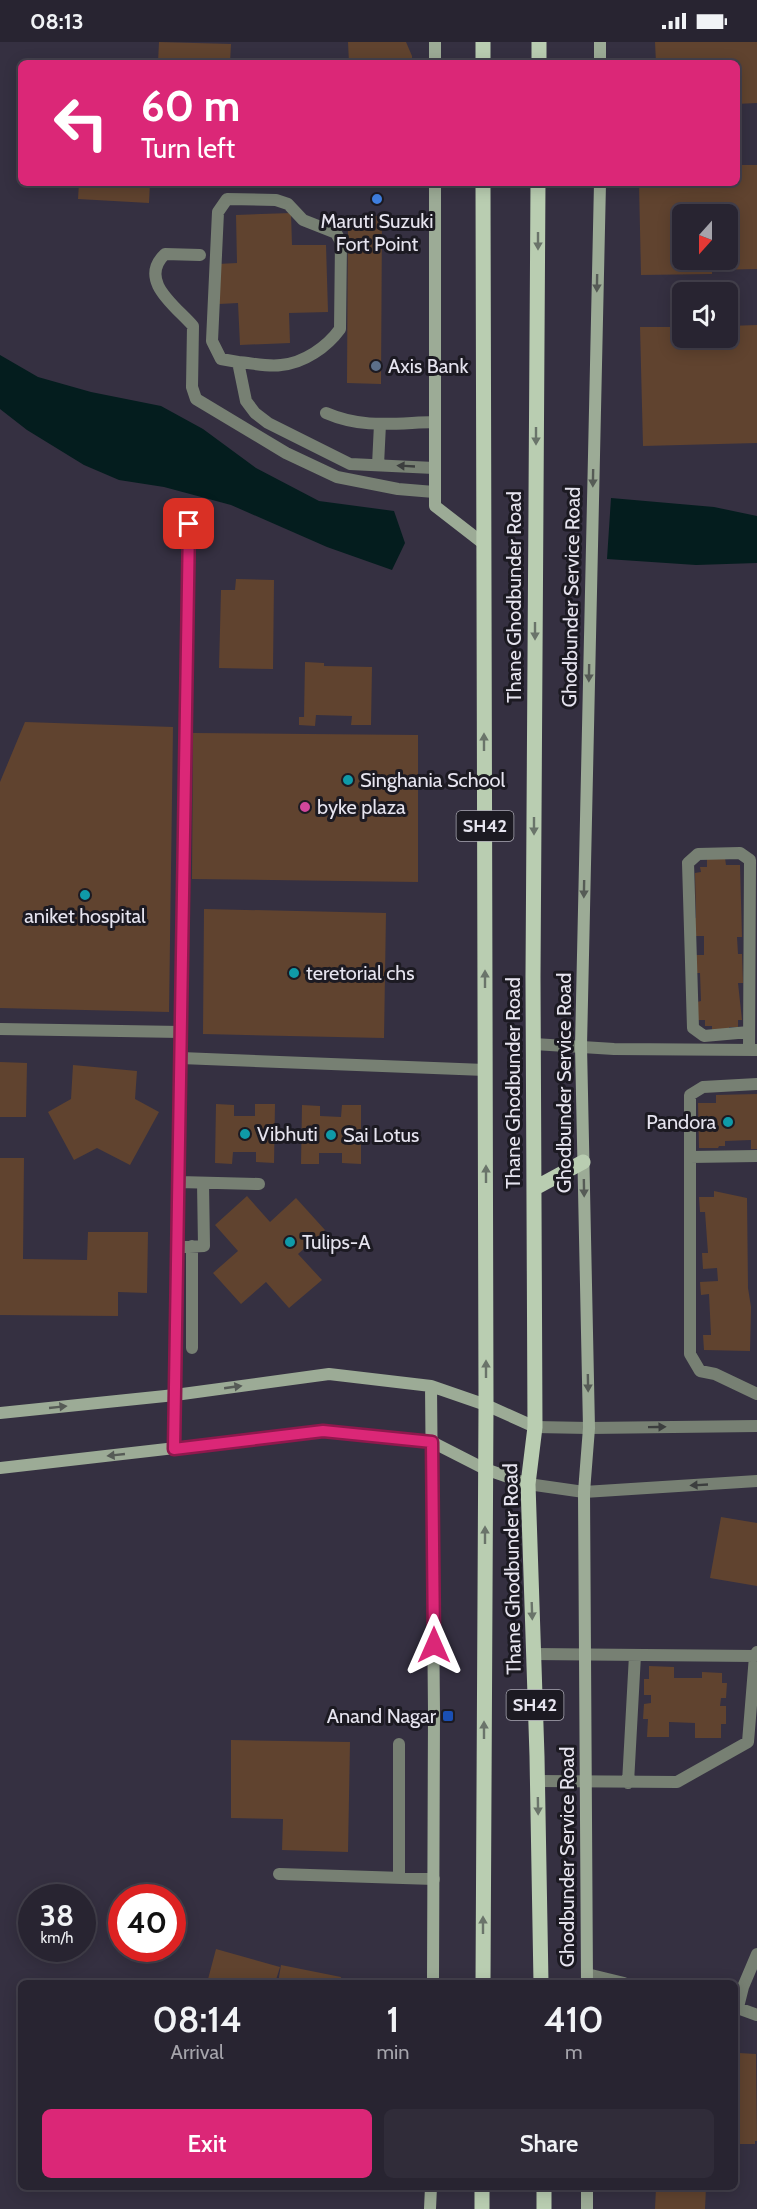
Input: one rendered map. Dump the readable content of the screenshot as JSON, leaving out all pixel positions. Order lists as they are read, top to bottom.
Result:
{
  "streets": {
    "main road": ["Thane Ghodbunder Road", "SH42"],
    "street": ["Ghodbunder Service Road"]
  },
  "one_way": ["Ghodbunder Service Road"],
  "places": {
    "other": [
      "Maruti Suzuki Fort Point",
      "Axis Bank",
      "Singhania School",
      "byke plaza",
      "aniket hospital",
      "teretorial chs",
      "Pandora",
      "Vibhuti",
      "Sai Lotus",
      "Tulips-A"
    ],
    "transit": ["Anand Nagar"]
  },
  "north": "bottom",
  "page": {
    "status": "08:13",
    "turn": ["60 m", "Turn left"],
    "speed": "38 km/h",
    "limit": "40",
    "eta": [
      "08:14",
      "Arrival",
      "1",
      "min",
      "410",
      "m"
    ],
    "buttons": ["Exit", "Share"]
  }
}
